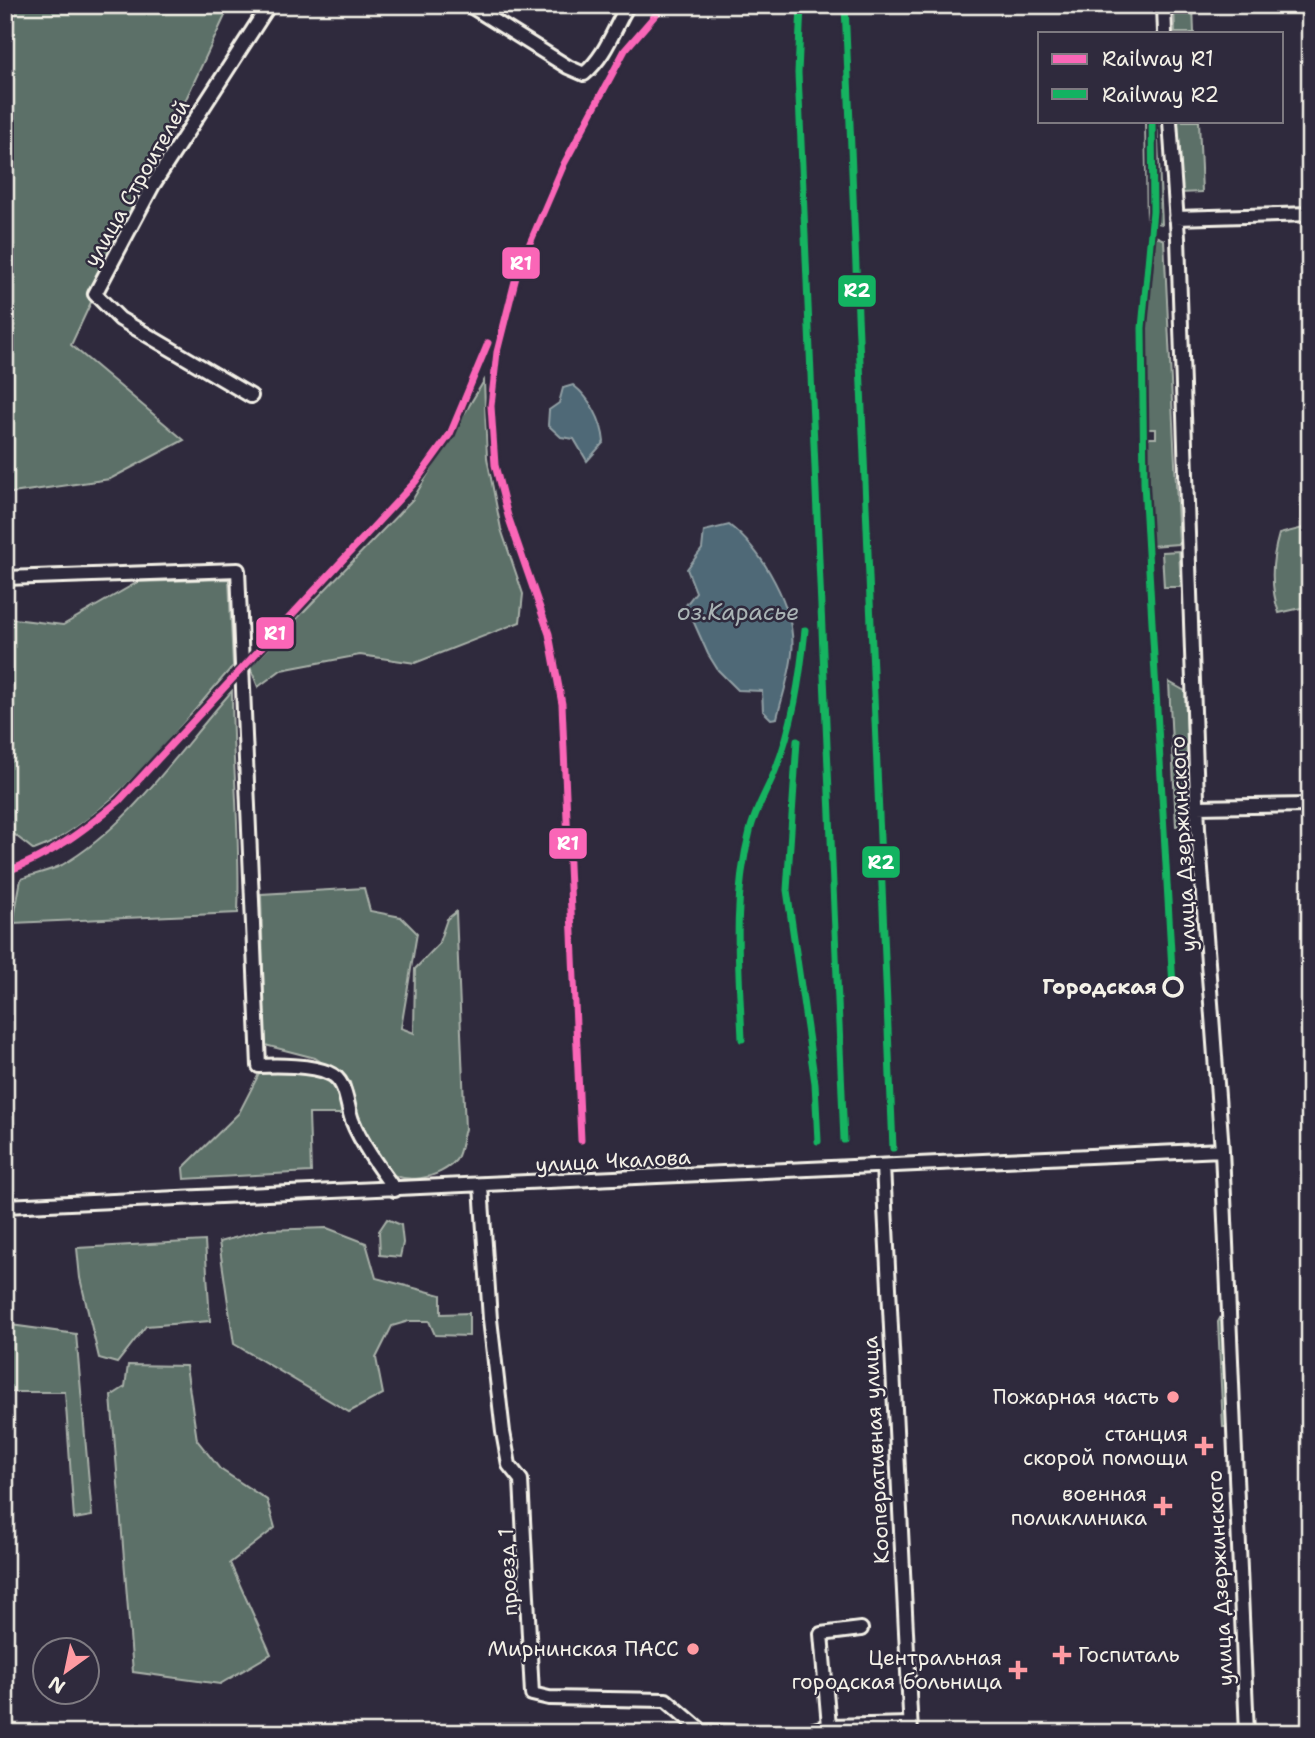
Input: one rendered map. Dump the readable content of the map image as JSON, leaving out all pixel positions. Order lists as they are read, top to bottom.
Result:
{
  "streets": {
    "street": [
      "улица Строителей",
      "улица Дзержинского",
      "улица Чкалова",
      "Кооперативная улица",
      "проезд 1"
    ]
  },
  "crossings": [
    ["улица Дзержинского", "улица Чкалова"],
    ["улица Чкалова", "Кооперативная улица"],
    ["улица Чкалова", "проезд 1"]
  ],
  "water": ["оз.Карасье"],
  "places": {
    "other": ["Городская", "Пожарная часть", "Мирнинская ПАСС"],
    "health": [
      "станция скорой помощи",
      "военная поликлиника",
      "Госпиталь",
      "Центральная городская больница"
    ]
  },
  "lines": ["rail line R1", "rail line R2"],
  "legend": ["Railway R1", "Railway R2"],
  "north": "bottom left"
}
